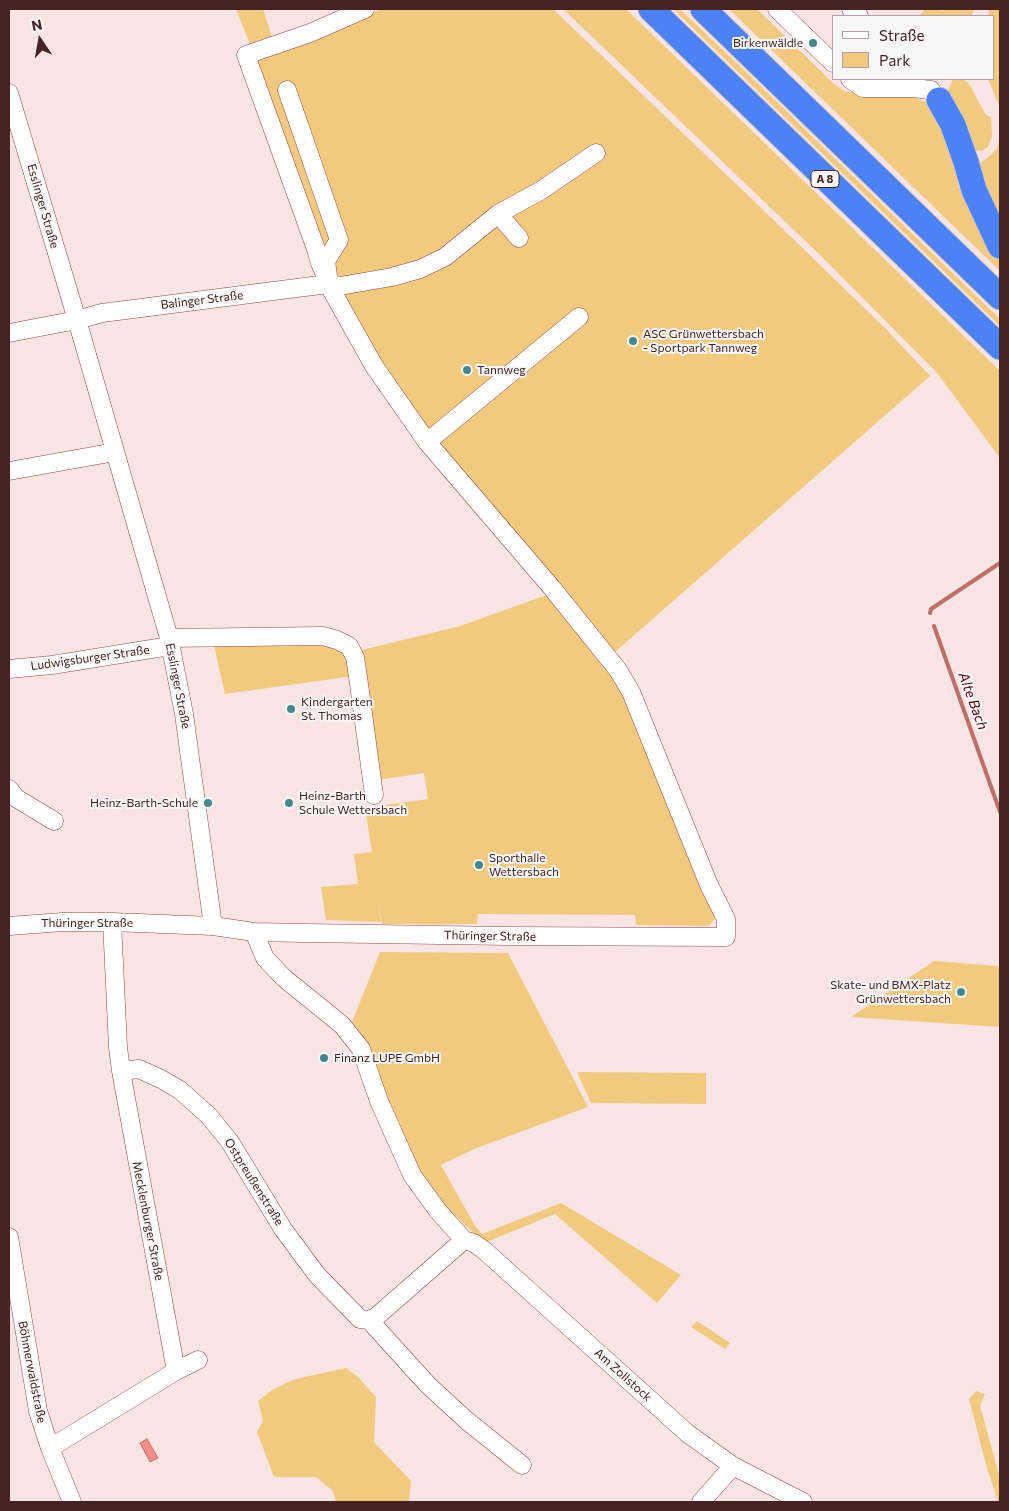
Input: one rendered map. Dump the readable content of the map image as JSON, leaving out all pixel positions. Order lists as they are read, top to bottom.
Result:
{
  "streets": {
    "highway": ["A 8"],
    "street": [
      "Esslinger Straße",
      "Balinger Straße",
      "Ludwigsburger Straße",
      "Thüringer Straße",
      "Ostpreußenstraße",
      "Mecklenburger Straße",
      "Böhmerwaldstraße",
      "Am Zollstock"
    ]
  },
  "crossings": [
    ["Esslinger Straße", "Balinger Straße"],
    ["Esslinger Straße", "Ludwigsburger Straße"],
    ["Esslinger Straße", "Thüringer Straße"],
    ["Thüringer Straße", "Mecklenburger Straße"],
    ["Ostpreußenstraße", "Mecklenburger Straße"]
  ],
  "water": ["Alte Bach"],
  "places": [
    "Birkenwäldle",
    "ASC Grünwettersbach - Sportpark Tannweg",
    "Tannweg",
    "Kindergarten St. Thomas",
    "Heinz-Barth-Schule",
    "Heinz-Barth Schule Wettersbach",
    "Sporthalle Wettersbach",
    "Skate- und BMX-Platz Grünwettersbach",
    "Finanz LUPE GmbH"
  ],
  "legend": ["Straße", "Park"],
  "north": "top"
}
